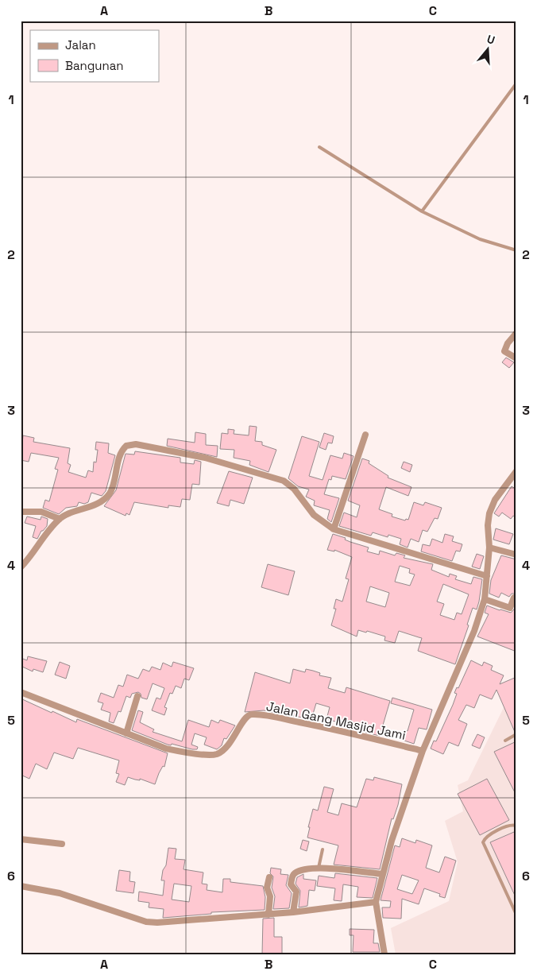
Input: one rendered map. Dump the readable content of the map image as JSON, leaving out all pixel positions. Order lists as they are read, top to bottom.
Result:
{
  "streets": {
    "street": ["Jalan Gang Masjid Jami"]
  },
  "legend": ["Jalan", "Bangunan"],
  "north": "top",
  "grid": {
    "columns": ["A", "B", "C"],
    "rows": [
      "1",
      "2",
      "3",
      "4",
      "5",
      "6"
    ]
  }
}
